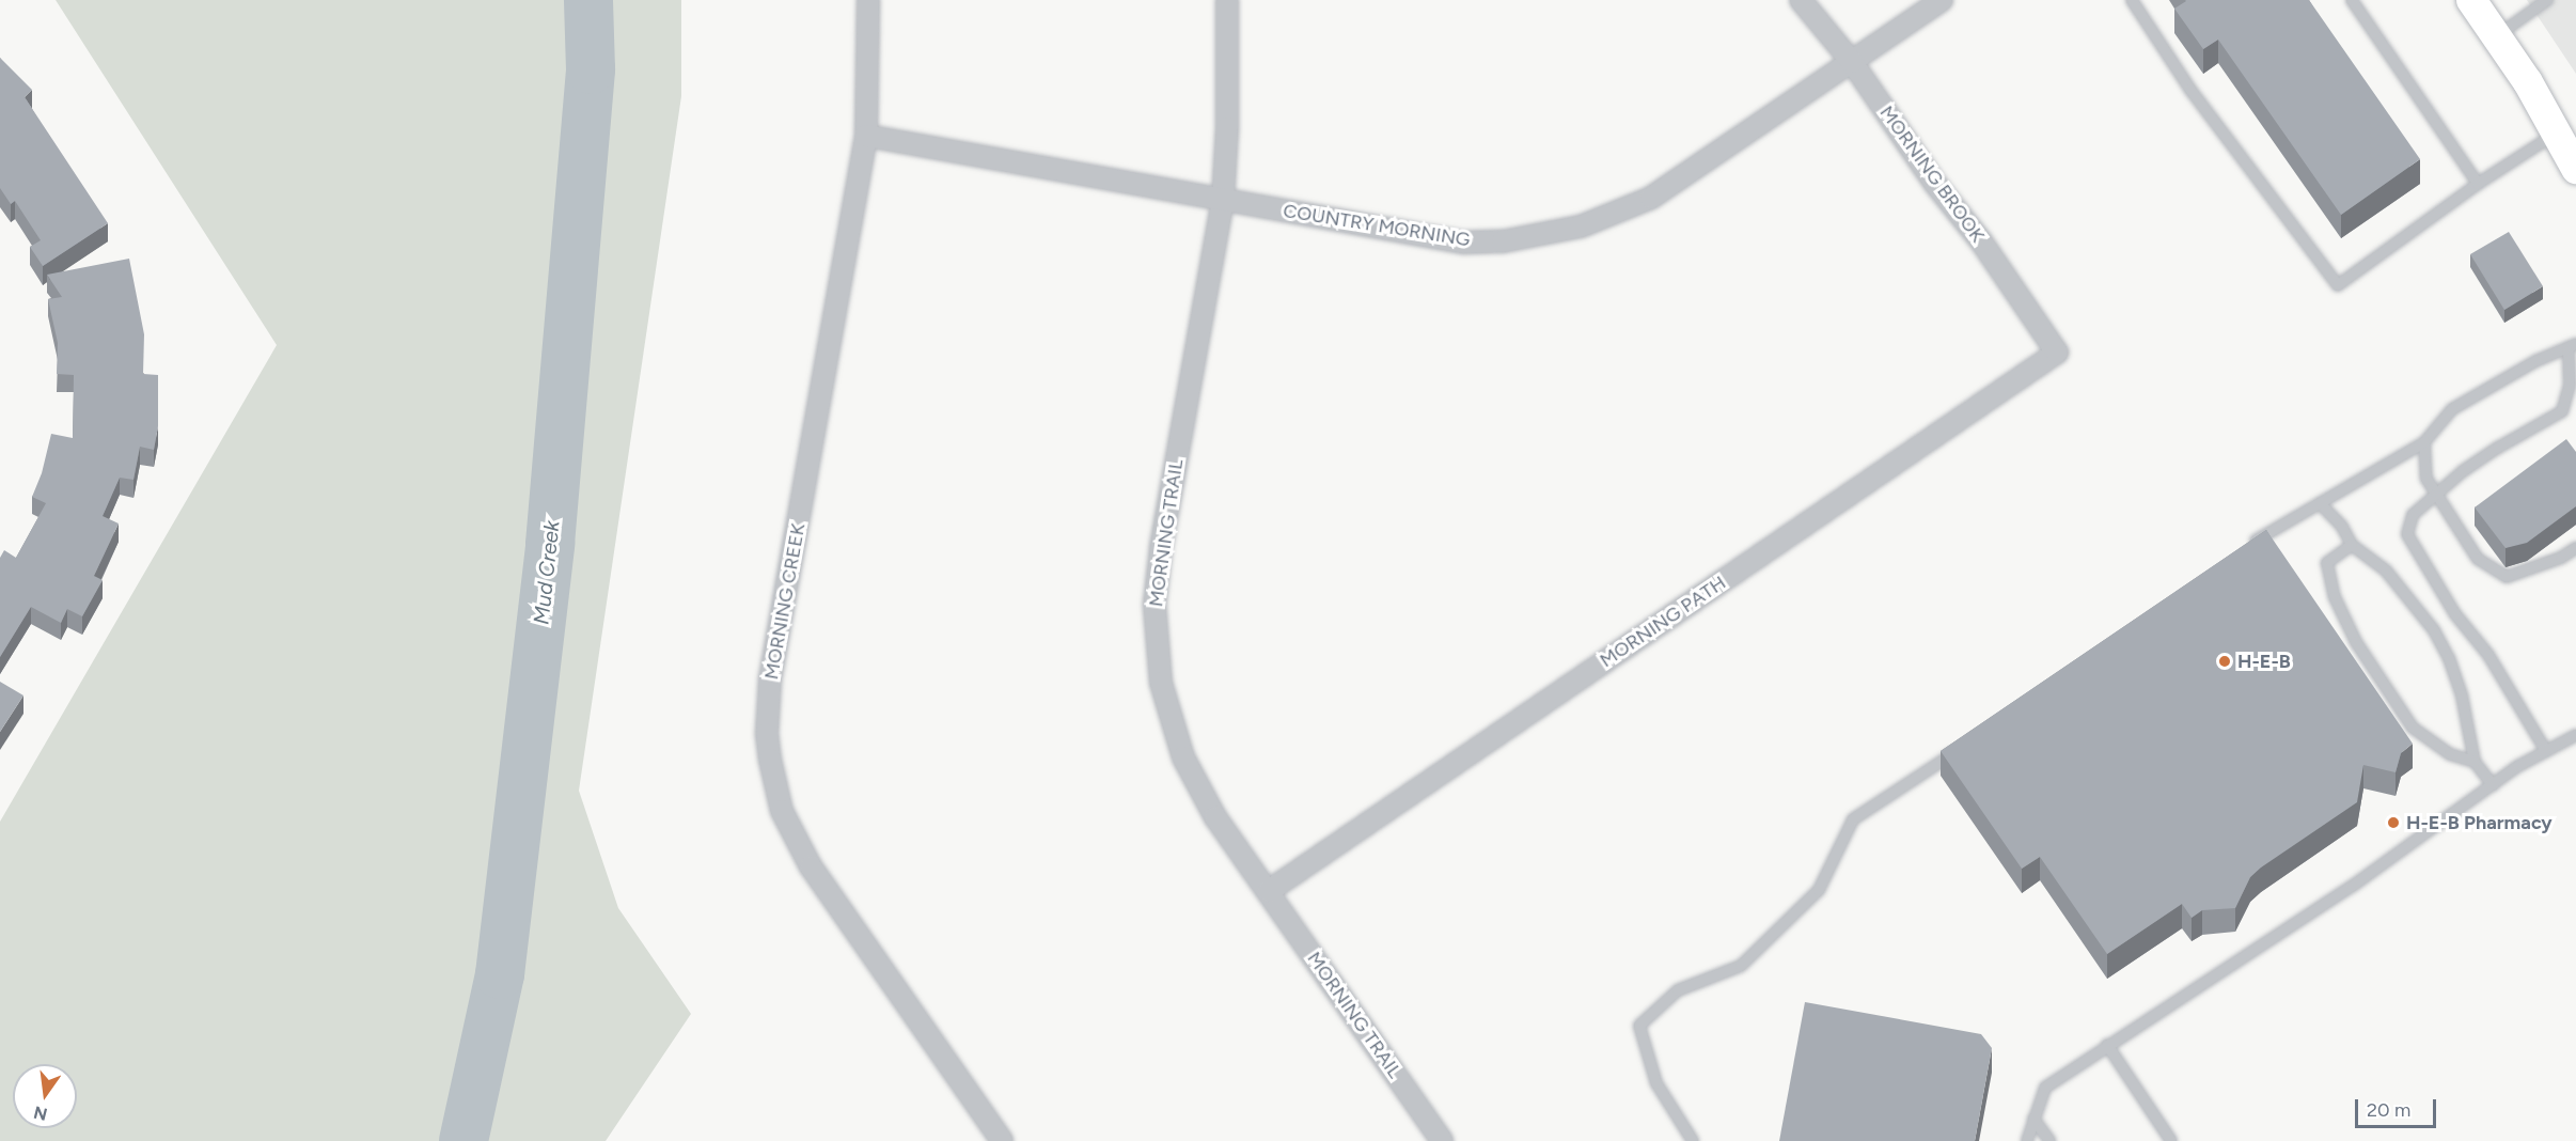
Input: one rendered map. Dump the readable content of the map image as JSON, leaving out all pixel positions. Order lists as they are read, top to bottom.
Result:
{
  "streets": {
    "street": [
      "MORNING BROOK",
      "COUNTRY MORNING",
      "MORNING TRAIL",
      "MORNING CREEK",
      "MORNING PATH"
    ]
  },
  "crossings": [
    ["MORNING BROOK", "COUNTRY MORNING"],
    ["MORNING BROOK", "MORNING PATH"],
    ["COUNTRY MORNING", "MORNING TRAIL"],
    ["COUNTRY MORNING", "MORNING CREEK"],
    ["MORNING TRAIL", "MORNING PATH"]
  ],
  "water": ["Mud Creek"],
  "places": ["H-E-B", "H-E-B Pharmacy"],
  "scale_bar": "20 m",
  "north": "bottom"
}
